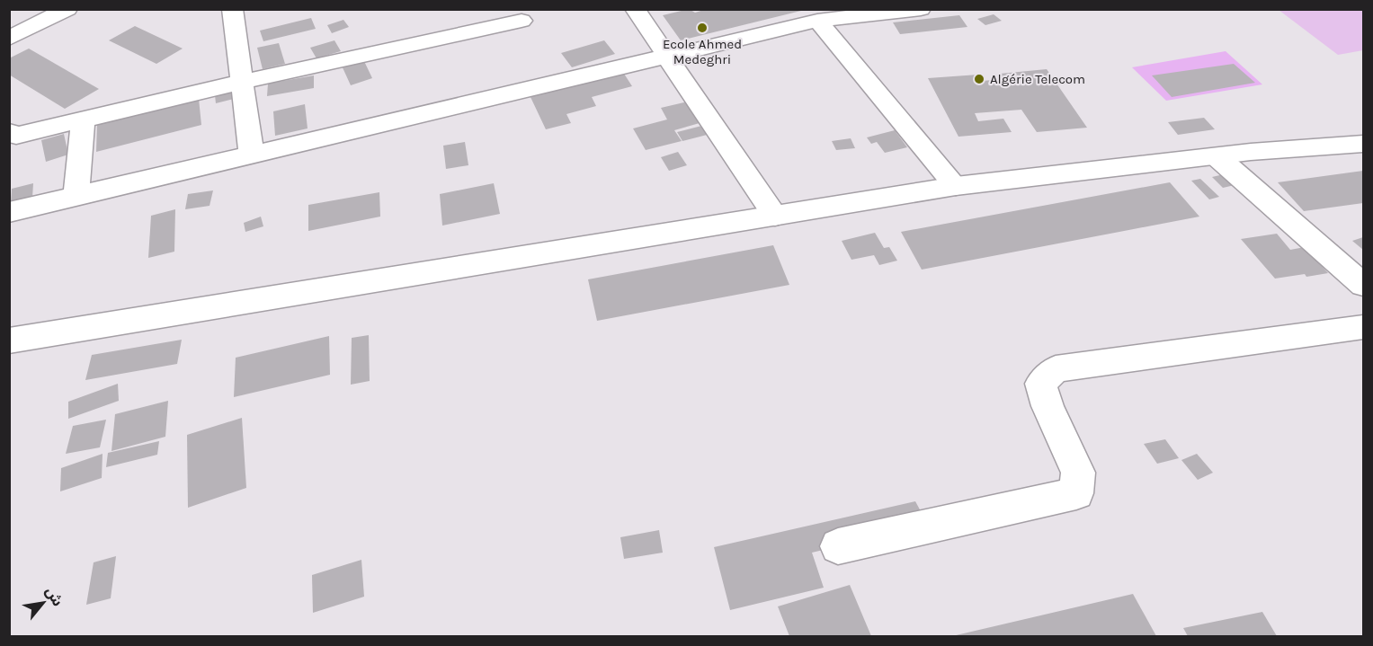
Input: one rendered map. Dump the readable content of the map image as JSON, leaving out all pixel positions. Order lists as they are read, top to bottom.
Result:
{
  "places": ["Ecole Ahmed Medeghri", "Algérie Telecom"],
  "north": "top right"
}
